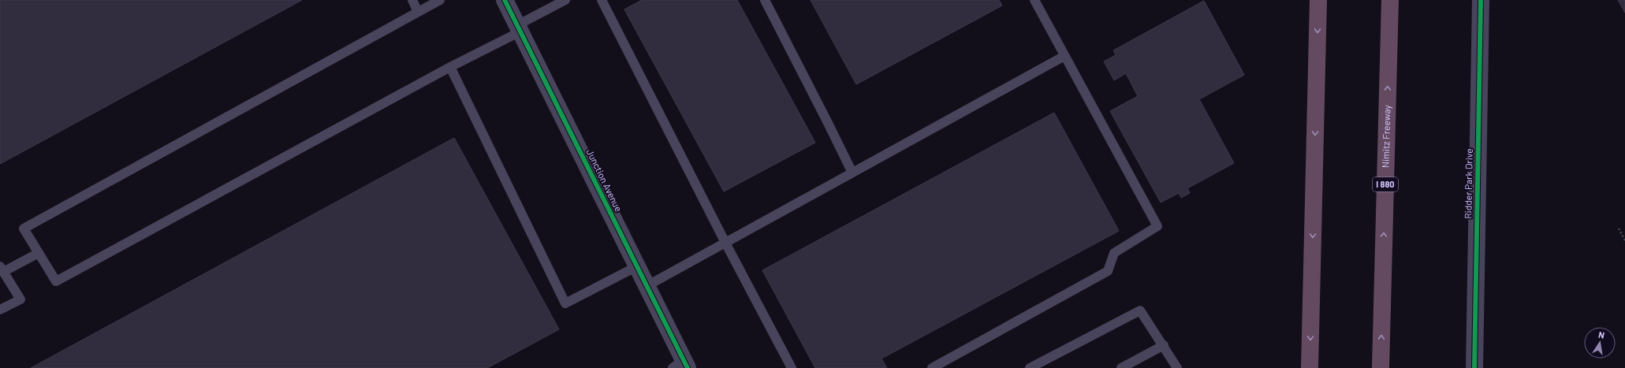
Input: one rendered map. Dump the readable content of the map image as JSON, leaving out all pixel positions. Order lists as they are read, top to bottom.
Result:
{
  "streets": {
    "highway": ["Nimitz Freeway", "I 880"],
    "street": ["Junction Avenue", "Ridder Park Drive"]
  },
  "north": "top"
}
